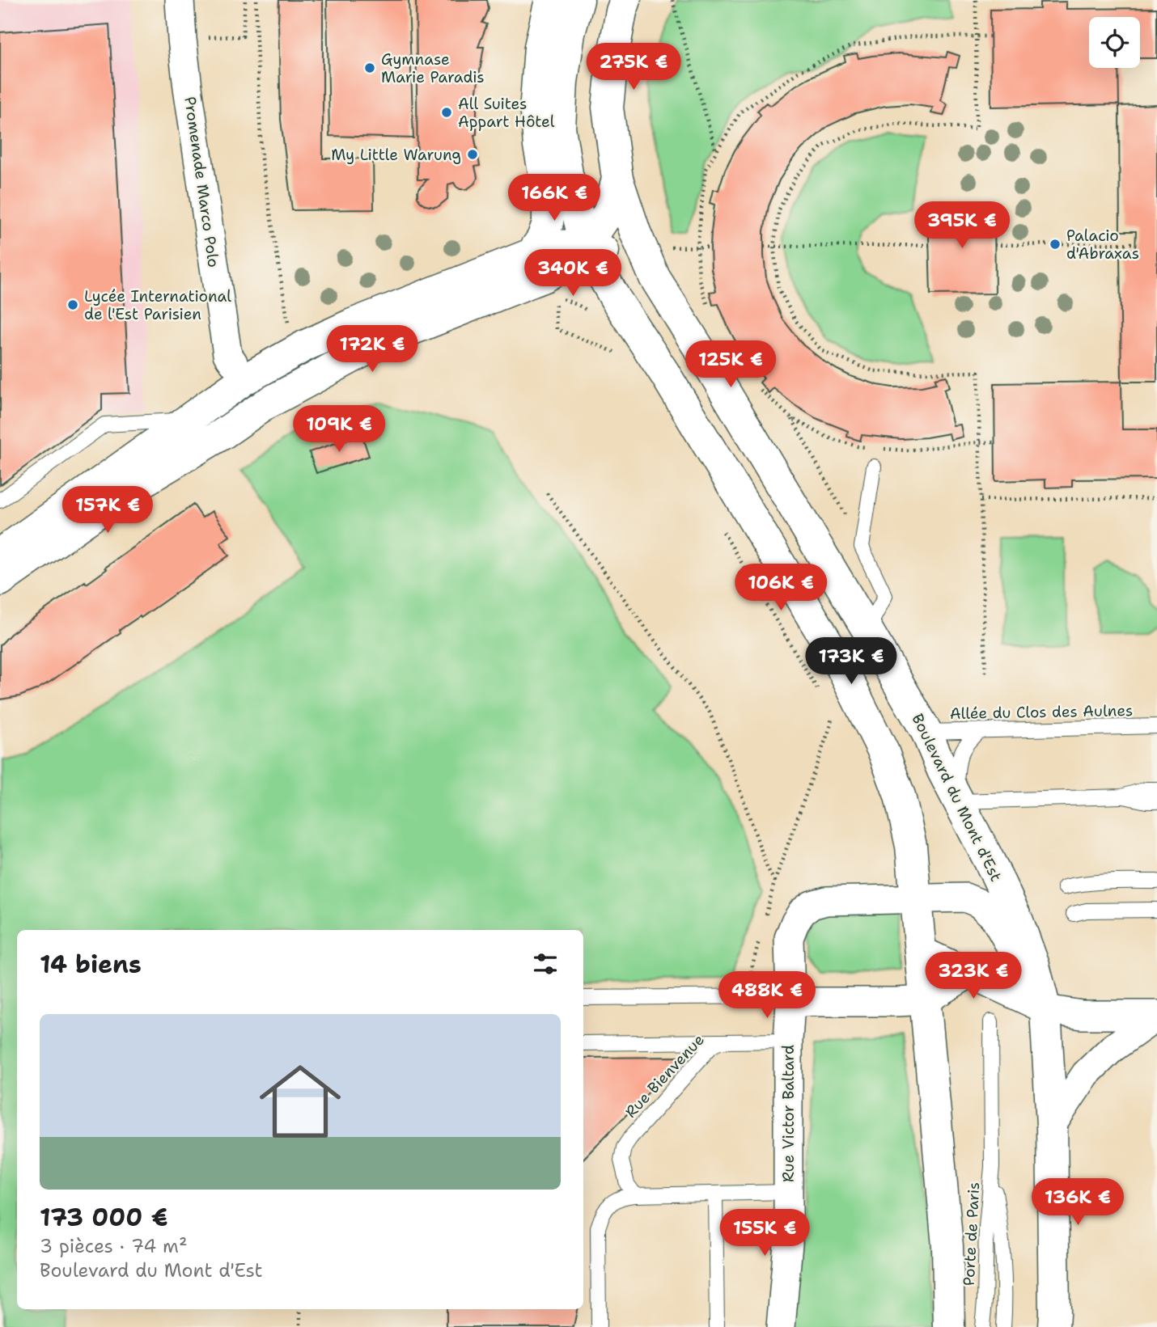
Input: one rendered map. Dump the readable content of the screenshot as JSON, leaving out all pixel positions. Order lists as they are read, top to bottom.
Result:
{
  "streets": {
    "main road": ["Boulevard du Mont d'Est"],
    "street": ["Promenade Marco Polo", "Rue Victor Baltard"],
    "lane": ["Allée du Clos des Aulnes", "Rue Bienvenue", "Porte de Paris"]
  },
  "crossings": [
    ["Allée du Clos des Aulnes", "Boulevard du Mont d'Est"],
    ["Boulevard du Mont d'Est", "Rue Victor Baltard"],
    ["Rue Bienvenue", "Rue Victor Baltard"]
  ],
  "places": [
    "Gymnase Marie Paradis",
    "All Suites Appart Hôtel",
    "My Little Warung",
    "Palacio d'Abraxas",
    "Lycée International de l'Est Parisien"
  ],
  "page": {
    "price": [
      "275K €",
      "166K €",
      "395K €",
      "340K €",
      "172K €",
      "125K €",
      "109K €",
      "157K €",
      "106K €",
      "173K €",
      "323K €",
      "488K €",
      "136K €",
      "155K €"
    ],
    "heading": "14 biens",
    "list": [
      {
        "name": "173 000 €",
        "note": "3 pièces · 74 m² · Boulevard du Mont d'Est"
      }
    ]
  }
}
